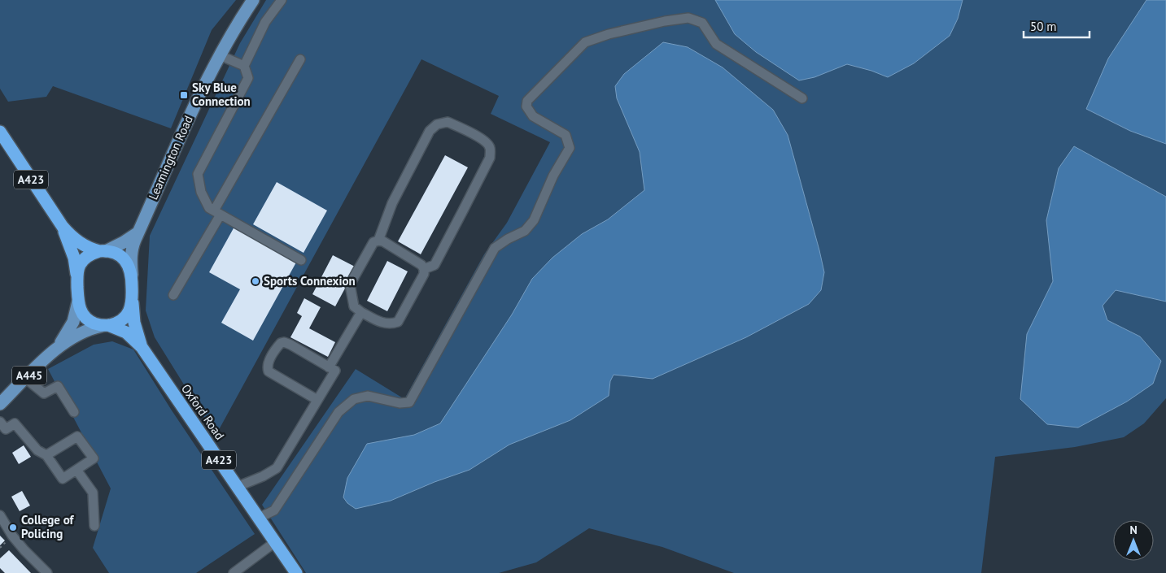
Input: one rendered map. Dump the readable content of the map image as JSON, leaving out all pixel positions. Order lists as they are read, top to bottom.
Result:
{
  "streets": {
    "highway": ["A423", "Oxford Road"],
    "main road": ["Leamington Road", "A445"]
  },
  "crossings": [
    ["Leamington Road", "A423"],
    ["Leamington Road", "A445"],
    ["Leamington Road", "Oxford Road"],
    ["A423", "A445"],
    ["A423", "Oxford Road"],
    ["A445", "Oxford Road"]
  ],
  "places": {
    "transit": ["Sky Blue Connection"],
    "other": ["Sports Connexion", "College of Policing"]
  },
  "scale_bar": "50 m",
  "north": "top"
}
